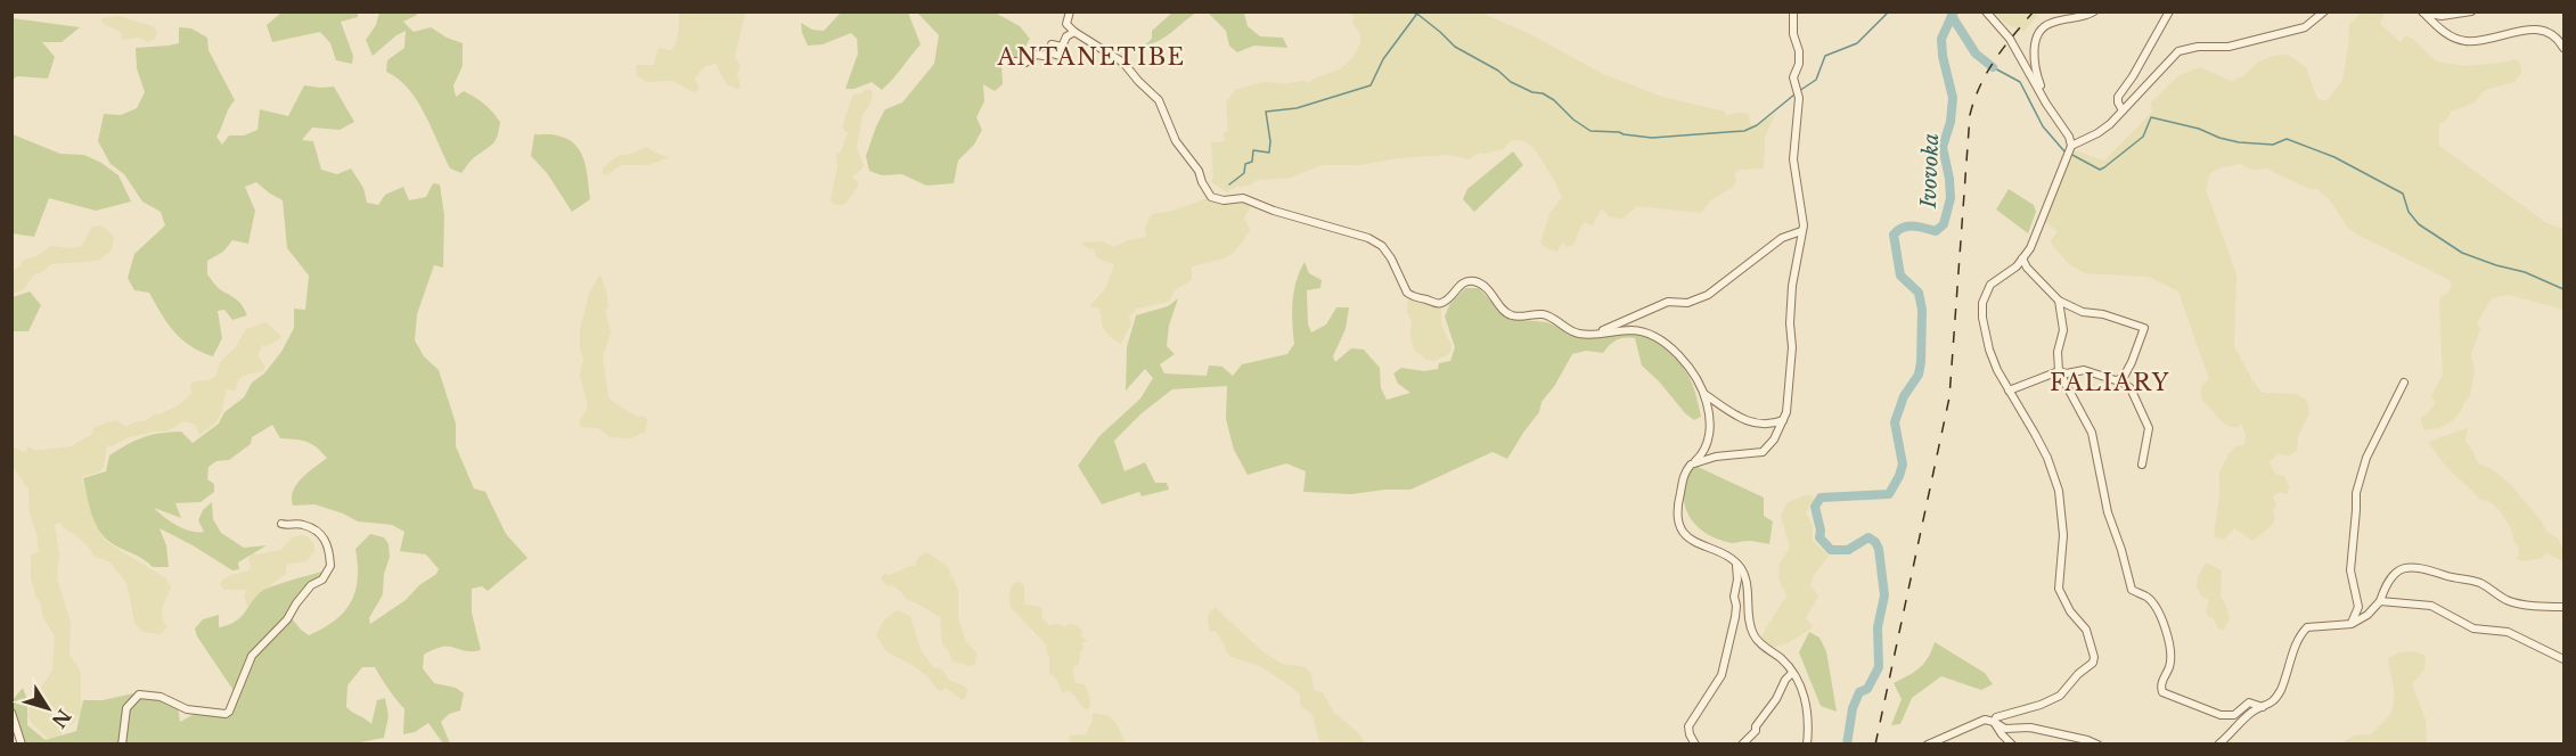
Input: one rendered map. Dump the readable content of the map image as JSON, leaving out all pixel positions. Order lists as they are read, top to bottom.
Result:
{
  "districts": ["ANTANETIBE", "FALIARY"],
  "water": ["Ivovoka"],
  "north": "bottom right"
}
